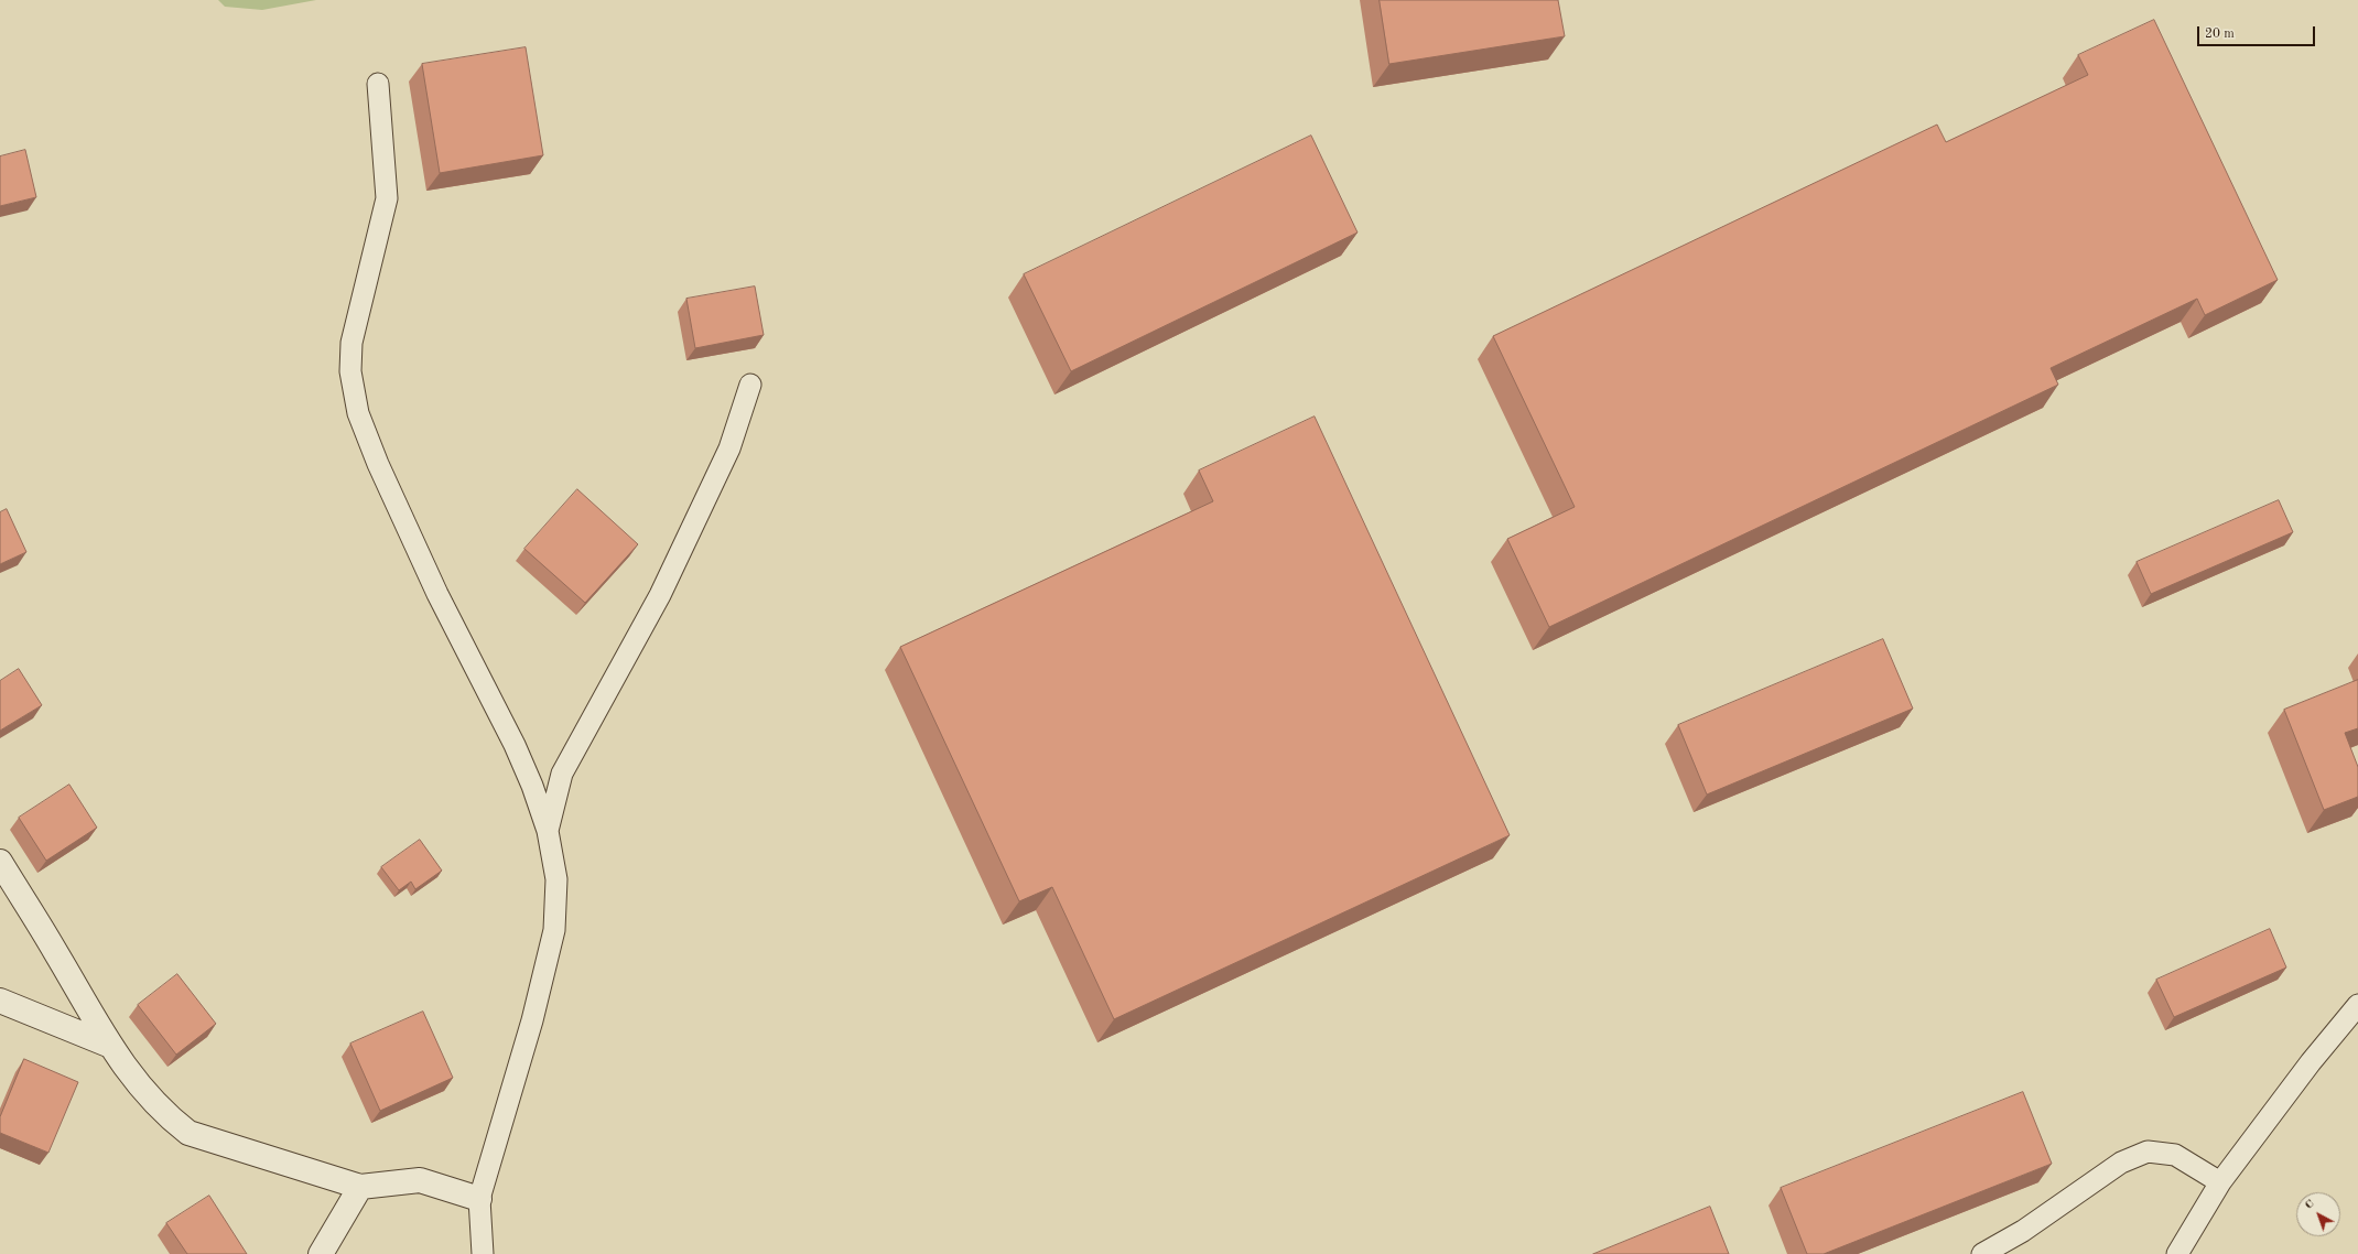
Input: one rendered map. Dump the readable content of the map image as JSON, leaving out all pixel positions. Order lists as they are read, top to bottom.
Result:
{
  "scale_bar": "20 m",
  "north": "top left"
}
